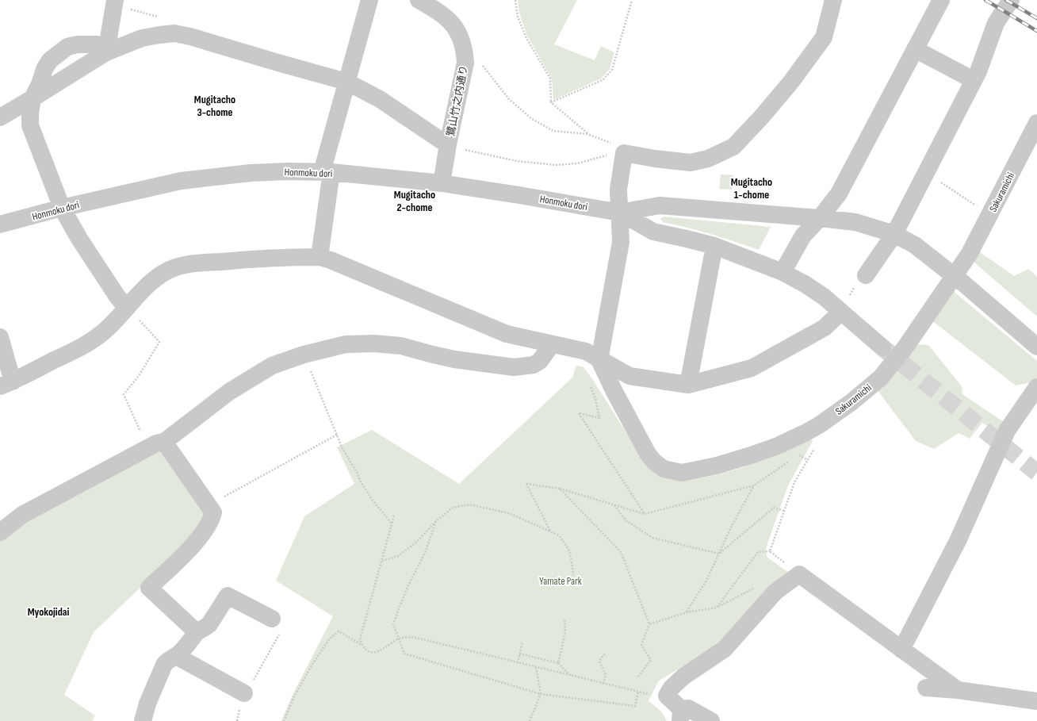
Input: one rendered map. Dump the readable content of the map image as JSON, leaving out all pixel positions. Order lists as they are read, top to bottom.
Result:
{
  "streets": {
    "street": ["鷺山竹之内通り", "Honmoku dori", "Sakuramichi"]
  },
  "crossings": [
    ["鷺山竹之内通り", "Honmoku dori"]
  ],
  "districts": [
    "Mugitacho 3-chome",
    "Mugitacho 1-chome",
    "Mugitacho 2-chome",
    "Myokojidai"
  ],
  "parks": ["Yamate Park"]
}
